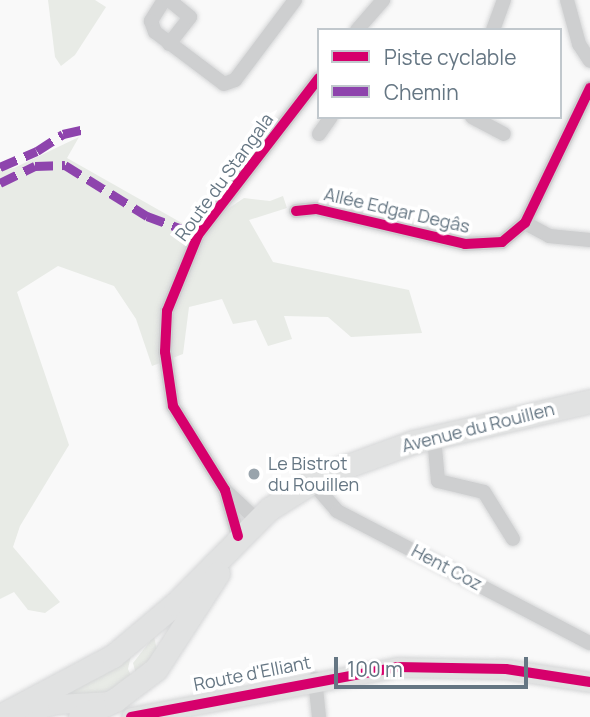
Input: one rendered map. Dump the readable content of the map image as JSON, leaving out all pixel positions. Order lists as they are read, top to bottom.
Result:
{
  "streets": {
    "main road": ["Avenue du Rouillen"],
    "street": [
      "Route du Stangala",
      "Allée Edgar Degâs",
      "Hent Coz",
      "Route d'Elliant"
    ]
  },
  "crossings": [
    ["Route du Stangala", "Avenue du Rouillen"],
    ["Avenue du Rouillen", "Hent Coz"],
    ["Avenue du Rouillen", "Route d'Elliant"]
  ],
  "places": ["Le Bistrot du Rouillen"],
  "legend": ["Piste cyclable", "Chemin"],
  "scale_bar": "100 m"
}
